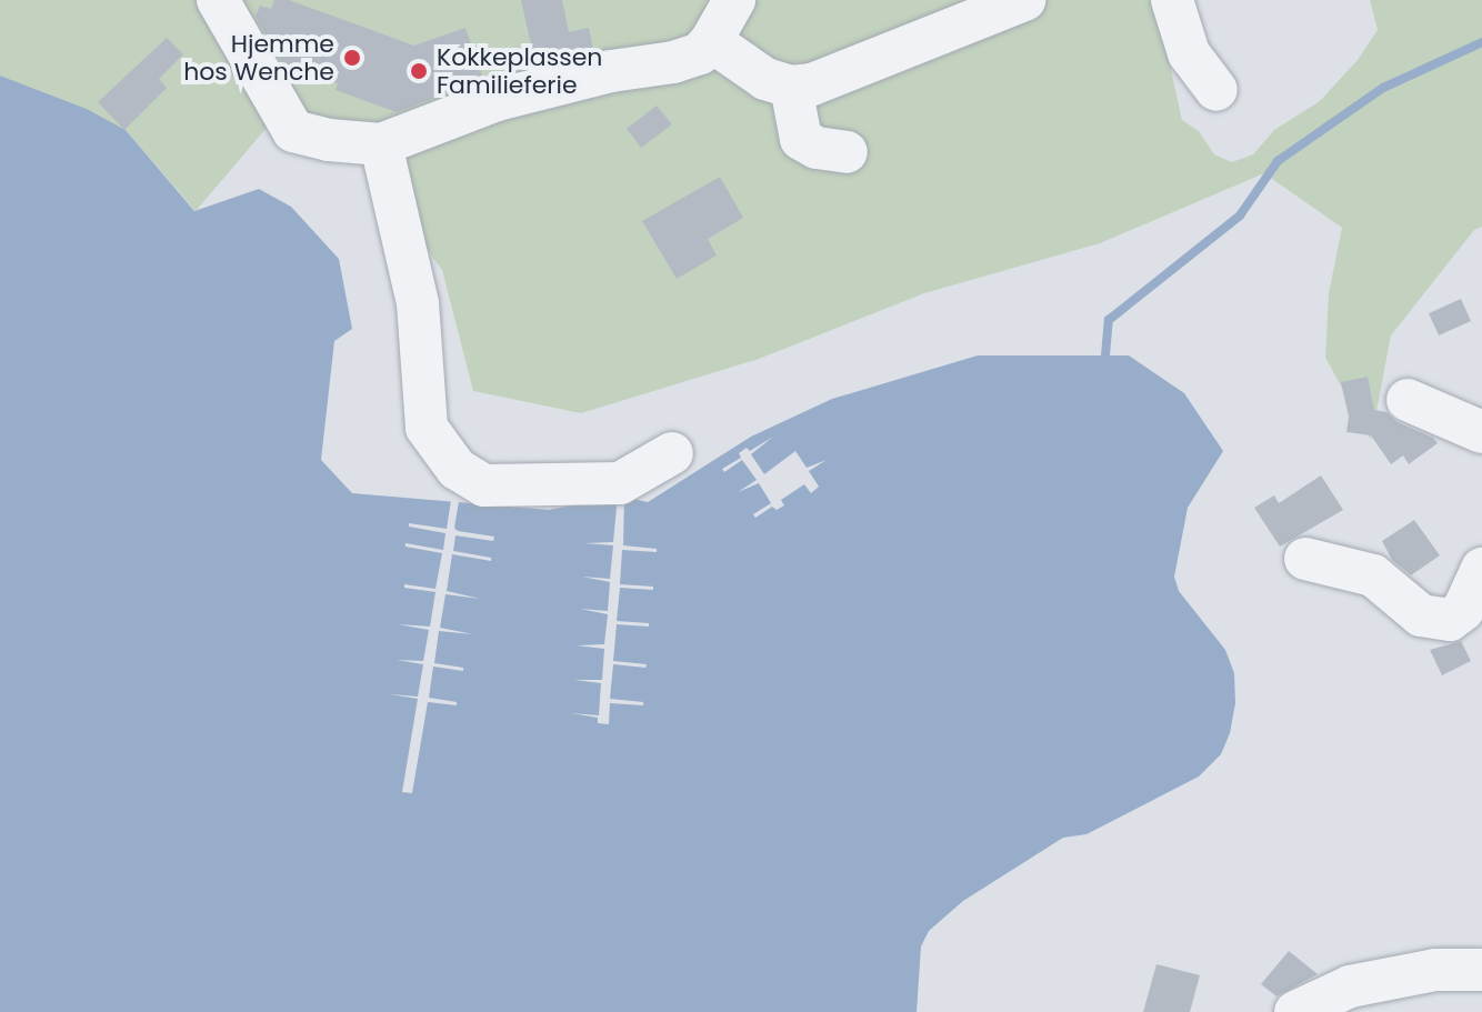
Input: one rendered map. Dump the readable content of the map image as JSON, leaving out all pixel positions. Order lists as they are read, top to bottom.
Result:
{
  "places": ["Hjemme hos Wenche", "Kokkeplassen Familieferie"]
}
